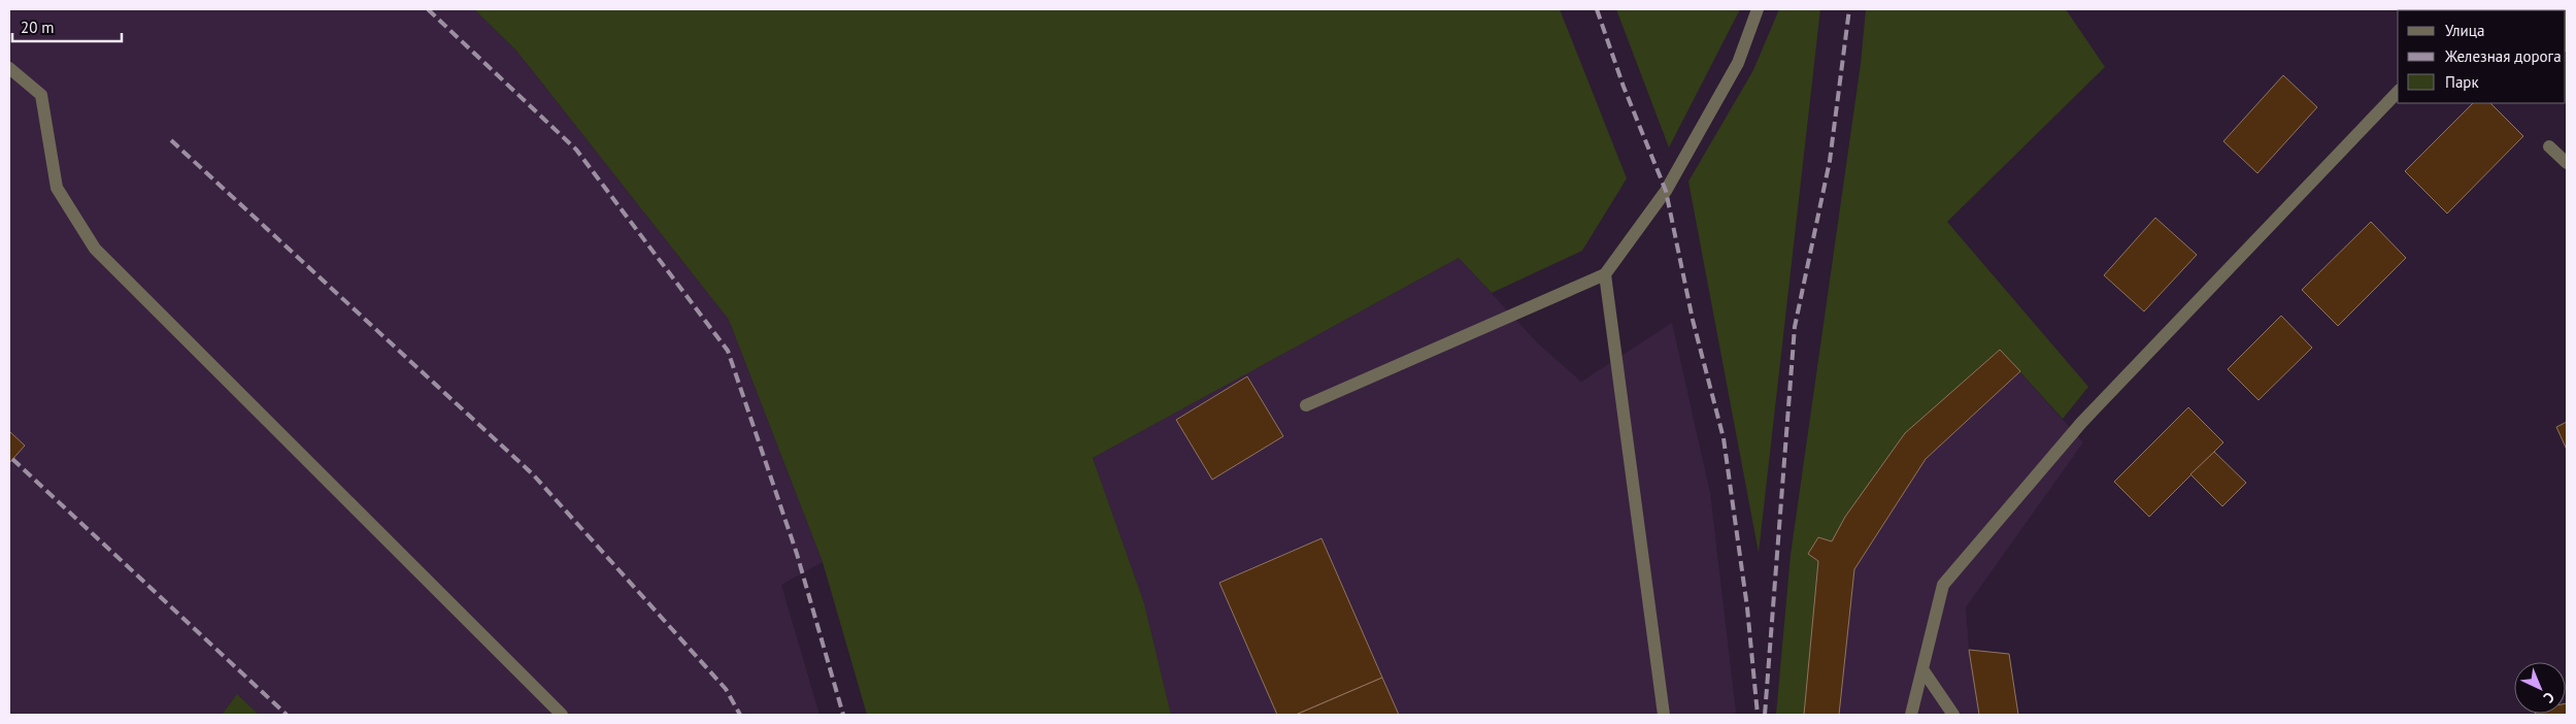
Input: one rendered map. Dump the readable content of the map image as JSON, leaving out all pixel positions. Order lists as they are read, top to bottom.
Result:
{
  "legend": ["Улица", "Железная дорога", "Парк"],
  "scale_bar": "20 m",
  "north": "bottom right"
}
